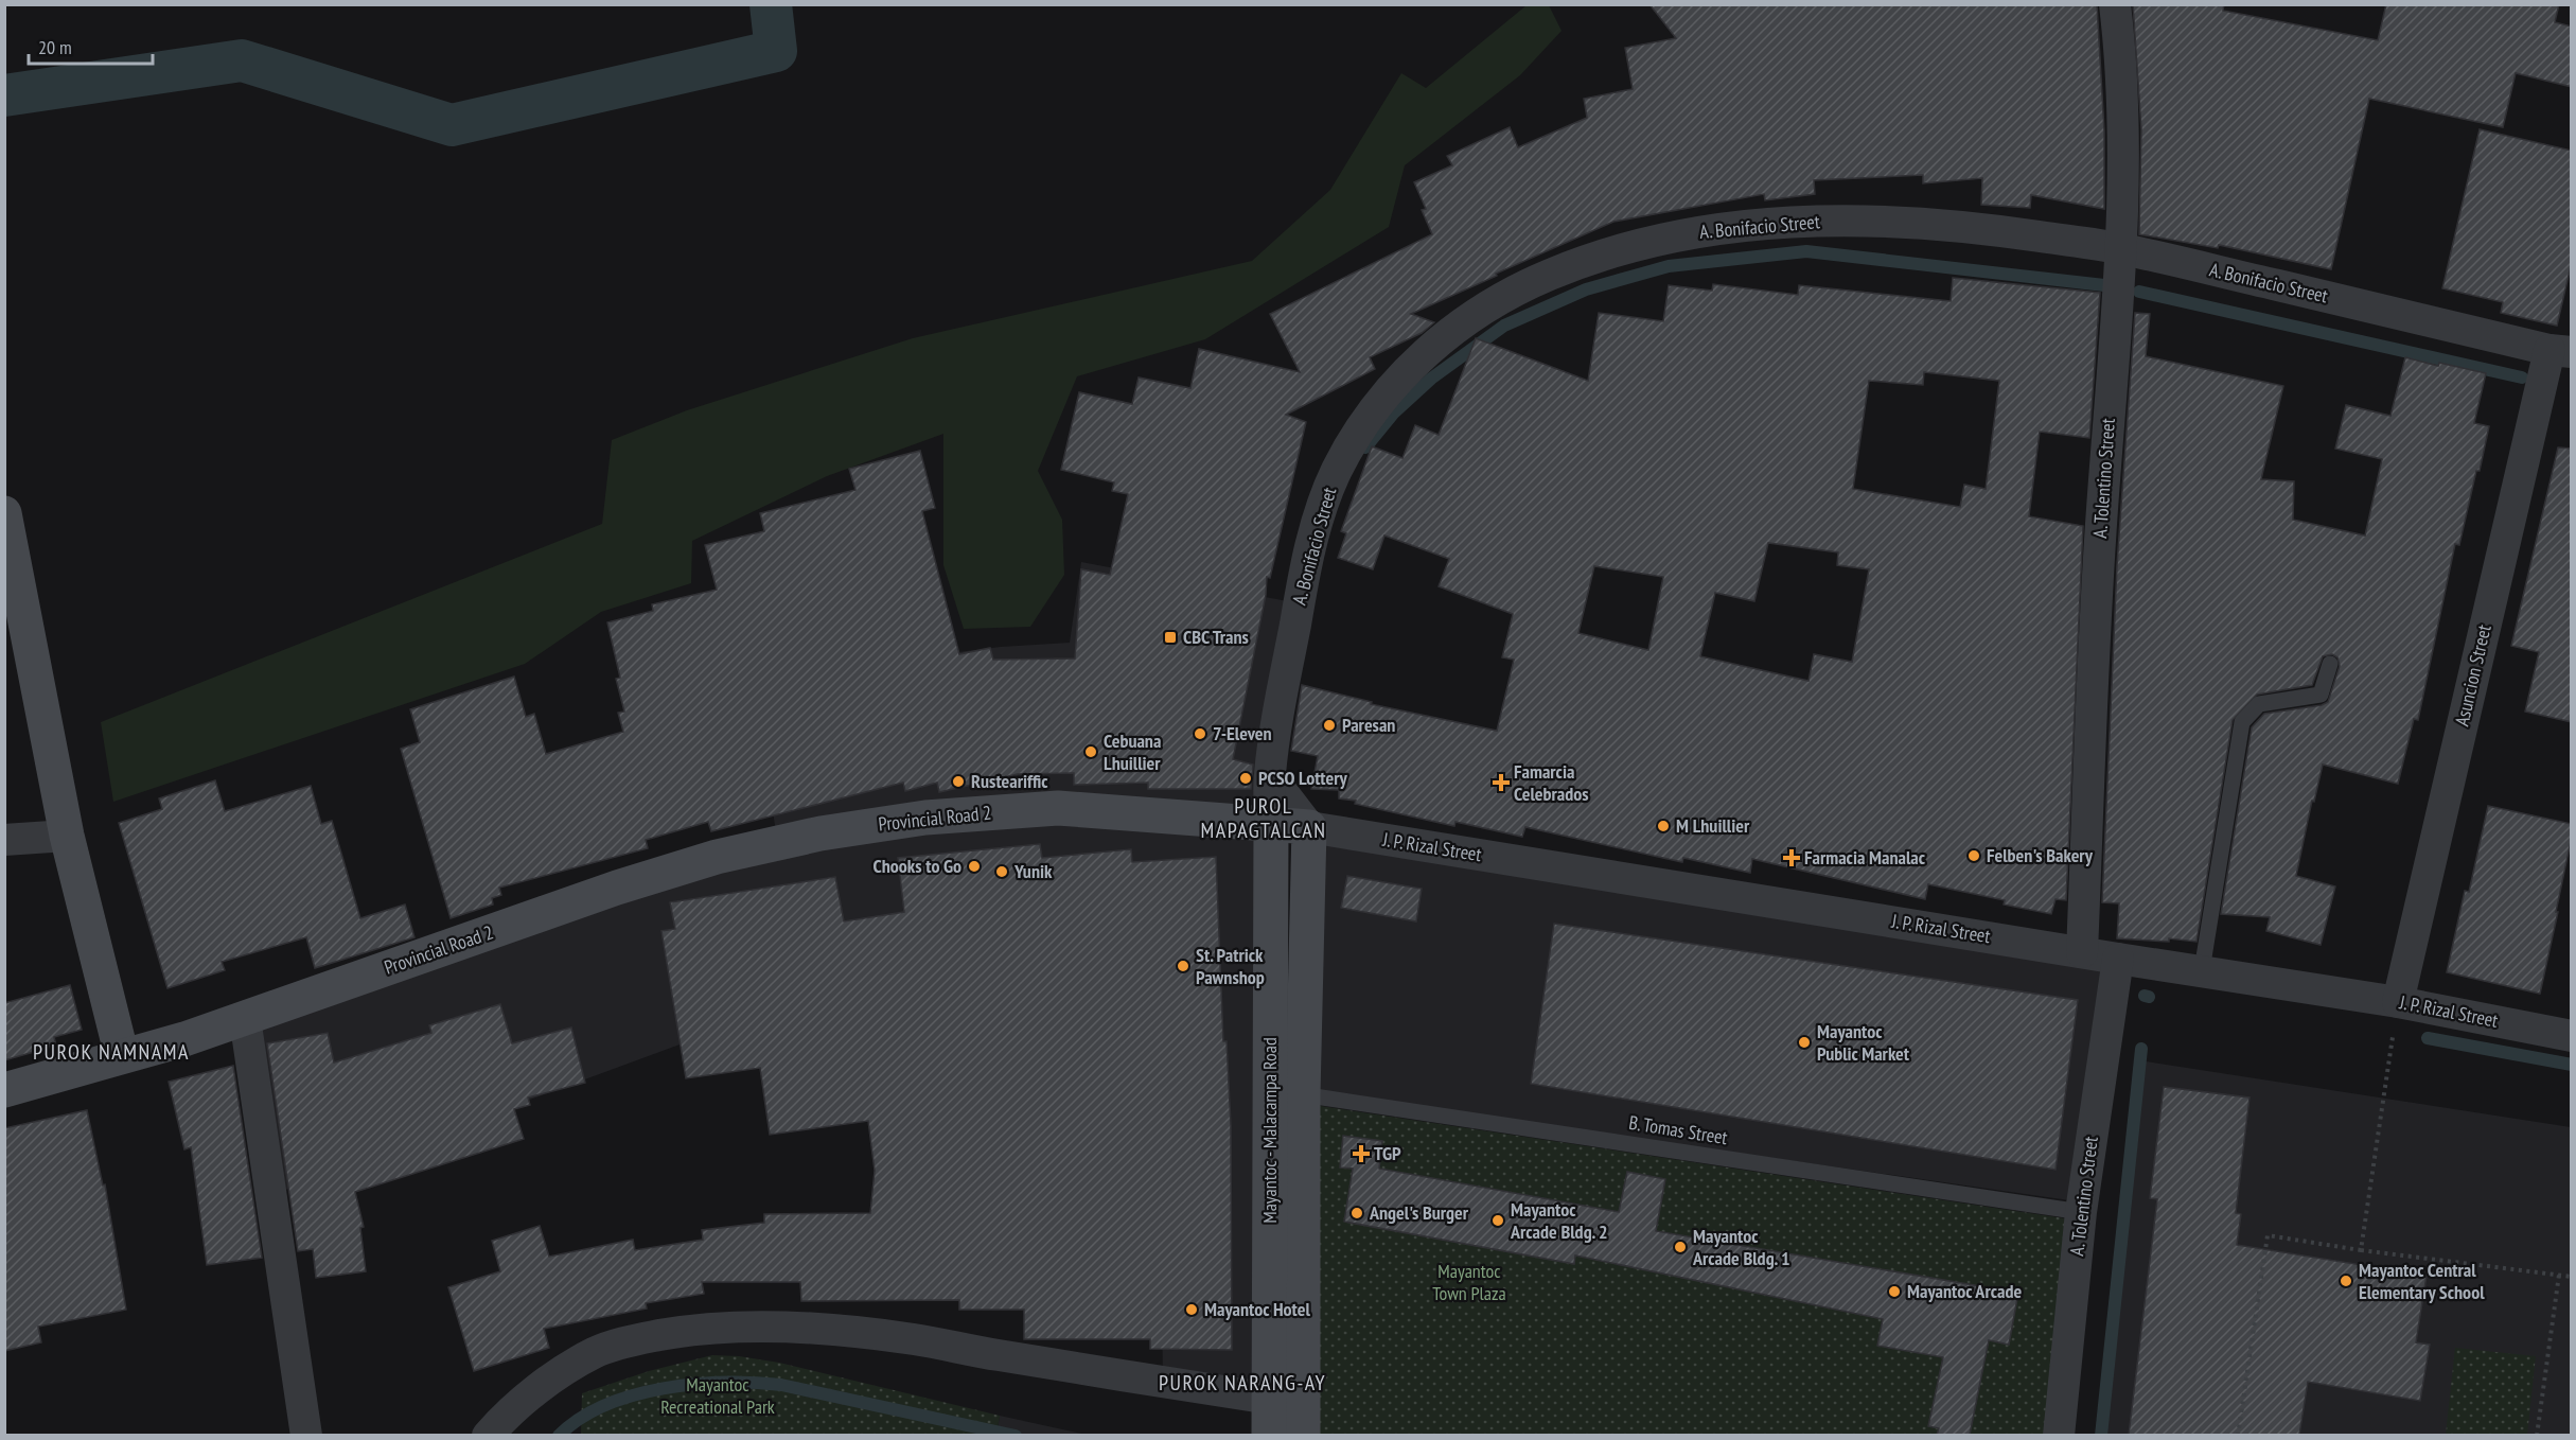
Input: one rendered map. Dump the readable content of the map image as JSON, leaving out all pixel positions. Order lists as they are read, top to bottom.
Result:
{
  "streets": {
    "main road": ["Provincial Road 2", "Mayantoc - Malacampa Road"],
    "street": [
      "A. Bonifacio Street",
      "A. Tolentino Street",
      "Asuncion Street",
      "J. P. Rizal Street"
    ],
    "lane": ["B. Tomas Street"]
  },
  "crossings": [
    ["A. Bonifacio Street", "A. Tolentino Street"],
    ["A. Bonifacio Street", "Asuncion Street"],
    ["A. Bonifacio Street", "Provincial Road 2"],
    ["A. Bonifacio Street", "Mayantoc - Malacampa Road"],
    ["A. Tolentino Street", "J. P. Rizal Street"],
    ["A. Tolentino Street", "B. Tomas Street"],
    ["Asuncion Street", "J. P. Rizal Street"],
    ["Provincial Road 2", "J. P. Rizal Street"],
    ["Provincial Road 2", "Mayantoc - Malacampa Road"],
    ["J. P. Rizal Street", "Mayantoc - Malacampa Road"],
    ["Mayantoc - Malacampa Road", "B. Tomas Street"]
  ],
  "districts": ["PUROL MAPAGTALCAN", "PUROK NAMNAMA", "PUROK NARANG-AY"],
  "parks": ["Mayantoc Town Plaza", "Mayantoc Recreational Park"],
  "places": {
    "transit": ["CBC Trans"],
    "other": [
      "Paresan",
      "7-Eleven",
      "Cebuana Lhuillier",
      "PCSO Lottery",
      "Rusteariffic",
      "M Lhuillier",
      "Felben's Bakery",
      "Chooks to Go",
      "Yunik",
      "St. Patrick Pawnshop",
      "Mayantoc Public Market",
      "Angel's Burger",
      "Mayantoc Arcade Bldg. 2",
      "Mayantoc Arcade Bldg. 1",
      "Mayantoc Central Elementary School",
      "Mayantoc Arcade",
      "Mayantoc Hotel"
    ],
    "health": ["Famarcia Celebrados", "Farmacia Manalac", "TGP"]
  },
  "scale_bar": "20 m"
}
